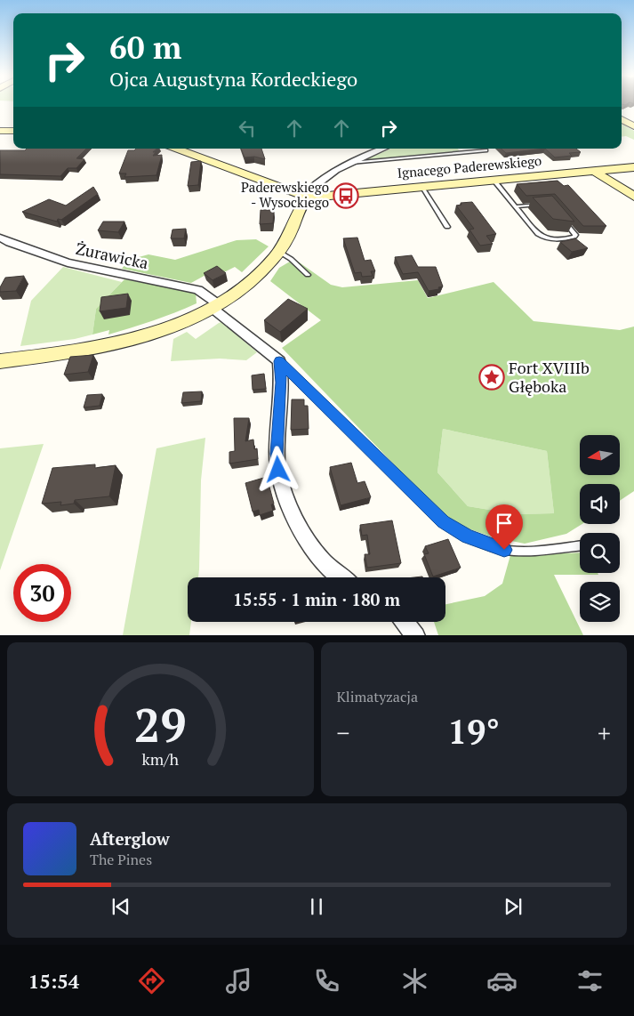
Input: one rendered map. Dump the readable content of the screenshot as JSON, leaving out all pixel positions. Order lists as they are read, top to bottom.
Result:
{
  "streets": {
    "street": ["Ignacego Paderewskiego", "Żurawicka"]
  },
  "places": {
    "bus stop": ["Paderewskiego - Wysockiego"],
    "place": ["Fort XVIIIb Głęboka"]
  },
  "north": "left",
  "page": {
    "turn": ["60 m", "Ojca Augustyna Kordeckiego"],
    "limit": "30",
    "trip": "15:55 · 1 min · 180 m",
    "tile": "Klimatyzacja",
    "heat": ["−", "19°", "+"],
    "song": ["Afterglow", "The Pines"],
    "tabs": "15:54",
    "gauge": ["29", "km/h"]
  }
}
